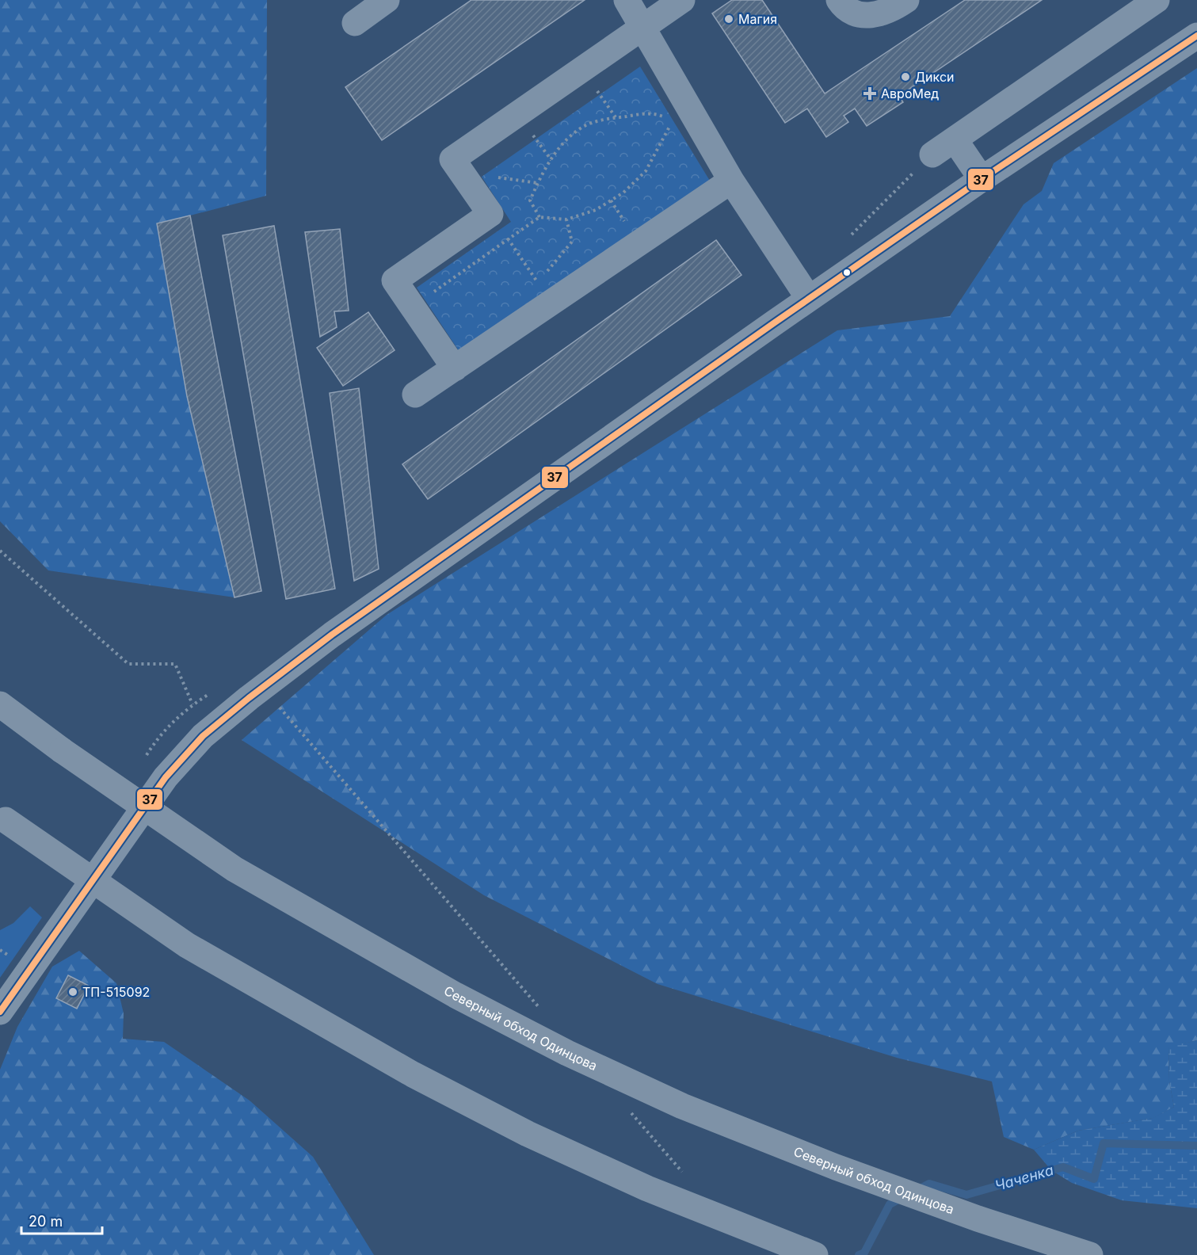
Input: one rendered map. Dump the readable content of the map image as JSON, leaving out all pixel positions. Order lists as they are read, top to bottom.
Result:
{
  "streets": {
    "highway": ["Северный обход Одинцова"]
  },
  "water": ["Чаченка"],
  "places": {
    "other": ["Магия", "Дикси", "ТП-515092"],
    "health": ["АвроМед"]
  },
  "lines": ["transit line 37"],
  "scale_bar": "20 m"
}
